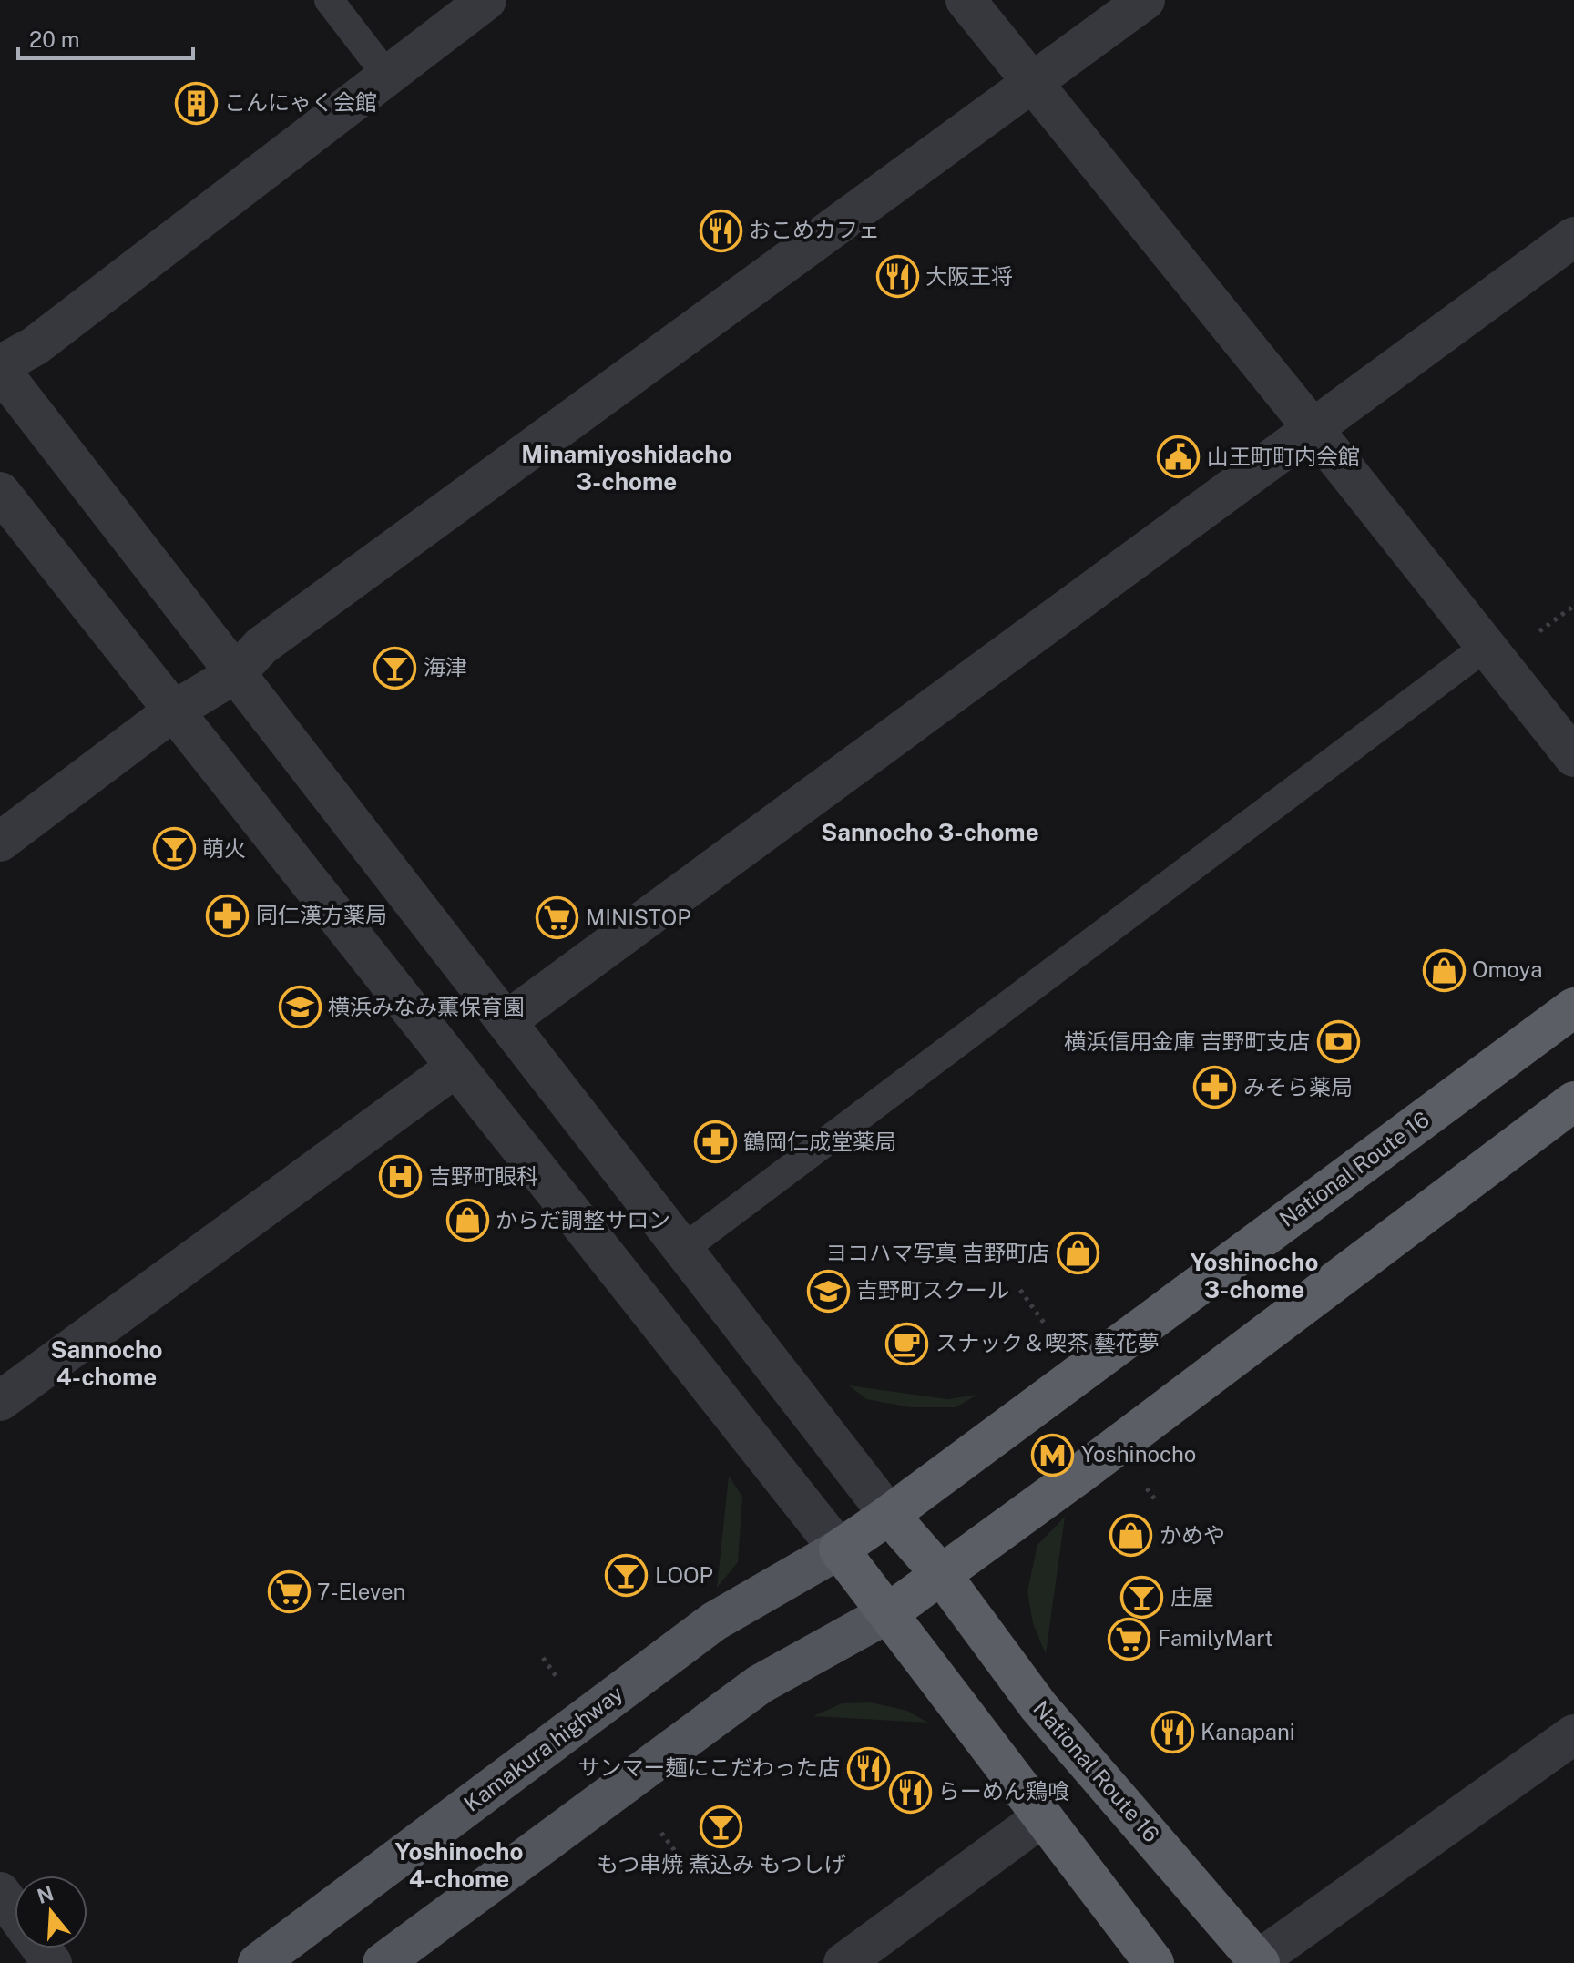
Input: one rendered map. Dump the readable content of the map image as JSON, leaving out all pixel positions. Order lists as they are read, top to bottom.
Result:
{
  "streets": {
    "highway": ["National Route 16"],
    "main road": ["Kamakura highway"]
  },
  "crossings": [
    ["National Route 16", "Kamakura highway"]
  ],
  "districts": [
    "Minamiyoshidacho 3-chome",
    "Sannocho 3-chome",
    "Yoshinocho 3-chome",
    "Sannocho 4-chome",
    "Yoshinocho 4-chome"
  ],
  "places": {
    "building": ["こんにゃく会館"],
    "restaurant": [
      "おこめカフェ",
      "大阪王将",
      "Kanapani",
      "サンマー麺にこだわった店",
      "らーめん鶏喰"
    ],
    "public building": ["山王町町内会館"],
    "bar": [
      "海津",
      "萌火",
      "LOOP",
      "庄屋",
      "もつ串焼 煮込み もつしげ"
    ],
    "pharmacy": ["同仁漢方薬局", "みそら薬局", "鶴岡仁成堂薬局"],
    "supermarket": ["MINISTOP", "7-Eleven", "FamilyMart"],
    "shop": [
      "Omoya",
      "からだ調整サロン",
      "ヨコハマ写真 吉野町店",
      "かめや"
    ],
    "school or university": ["横浜みなみ薫保育園", "吉野町スクール"],
    "bank": ["横浜信用金庫 吉野町支店"],
    "hospital": ["吉野町眼科"],
    "cafe": ["スナック＆喫茶 藝花夢"],
    "metro station": ["Yoshinocho"]
  },
  "scale_bar": "20 m",
  "north": "top"
}
